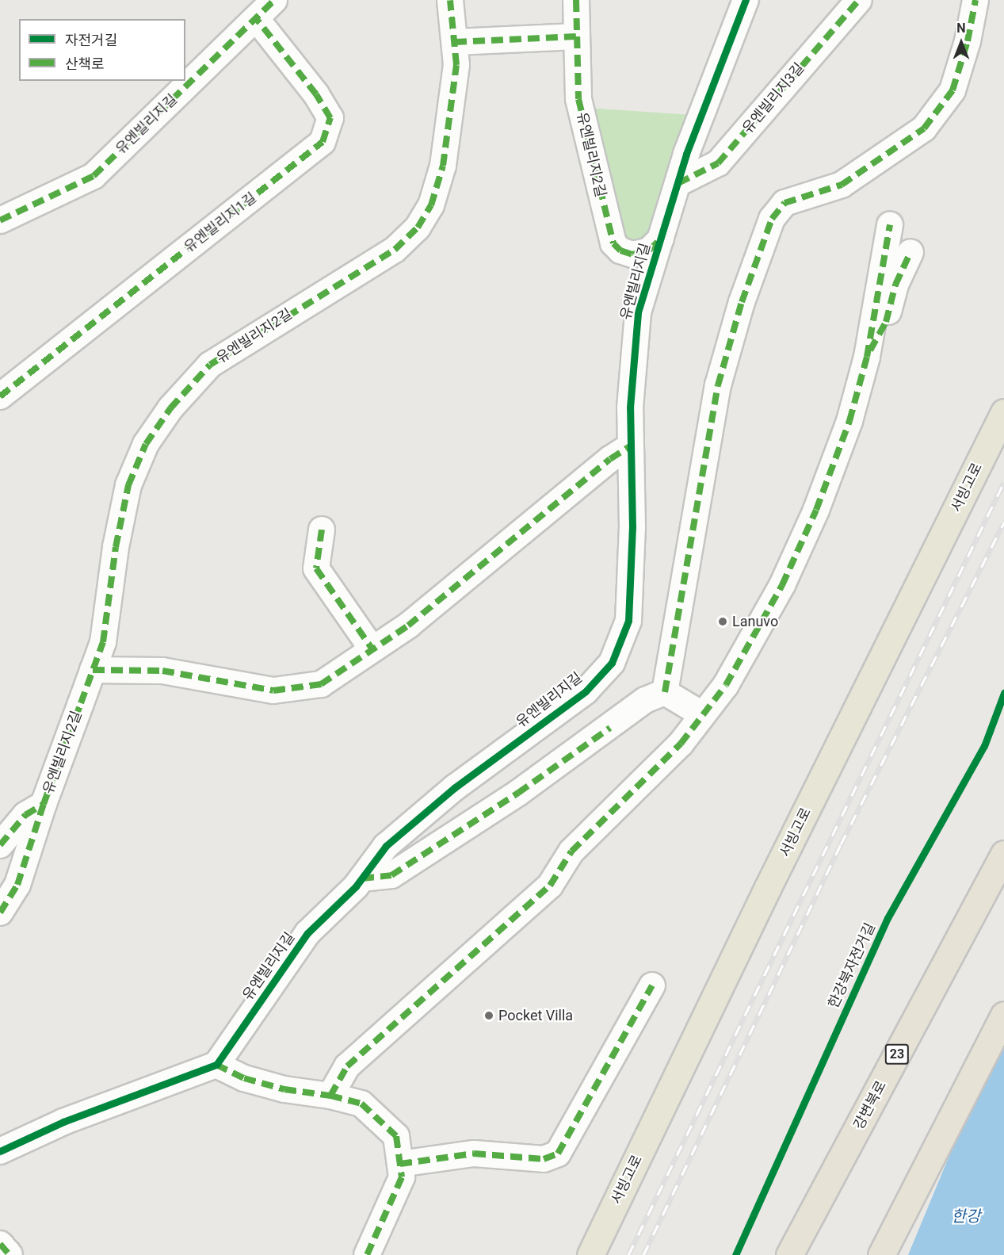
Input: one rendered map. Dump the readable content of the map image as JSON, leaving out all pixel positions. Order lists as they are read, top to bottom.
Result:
{
  "streets": {
    "highway": ["23", "강변북로"],
    "main road": ["서빙고로"],
    "street": [
      "유엔빌리지3길",
      "유엔빌리지길",
      "유엔빌리지2길",
      "유엔빌리지1길"
    ],
    "cycle path": ["한강북자전거길"]
  },
  "crossings": [
    ["유엔빌리지3길", "유엔빌리지길"],
    ["유엔빌리지길", "유엔빌리지2길"],
    ["유엔빌리지길", "유엔빌리지1길"]
  ],
  "water": ["한강"],
  "places": ["Lanuvo", "Pocket Villa"],
  "legend": ["자전거길", "산책로"],
  "north": "top"
}
